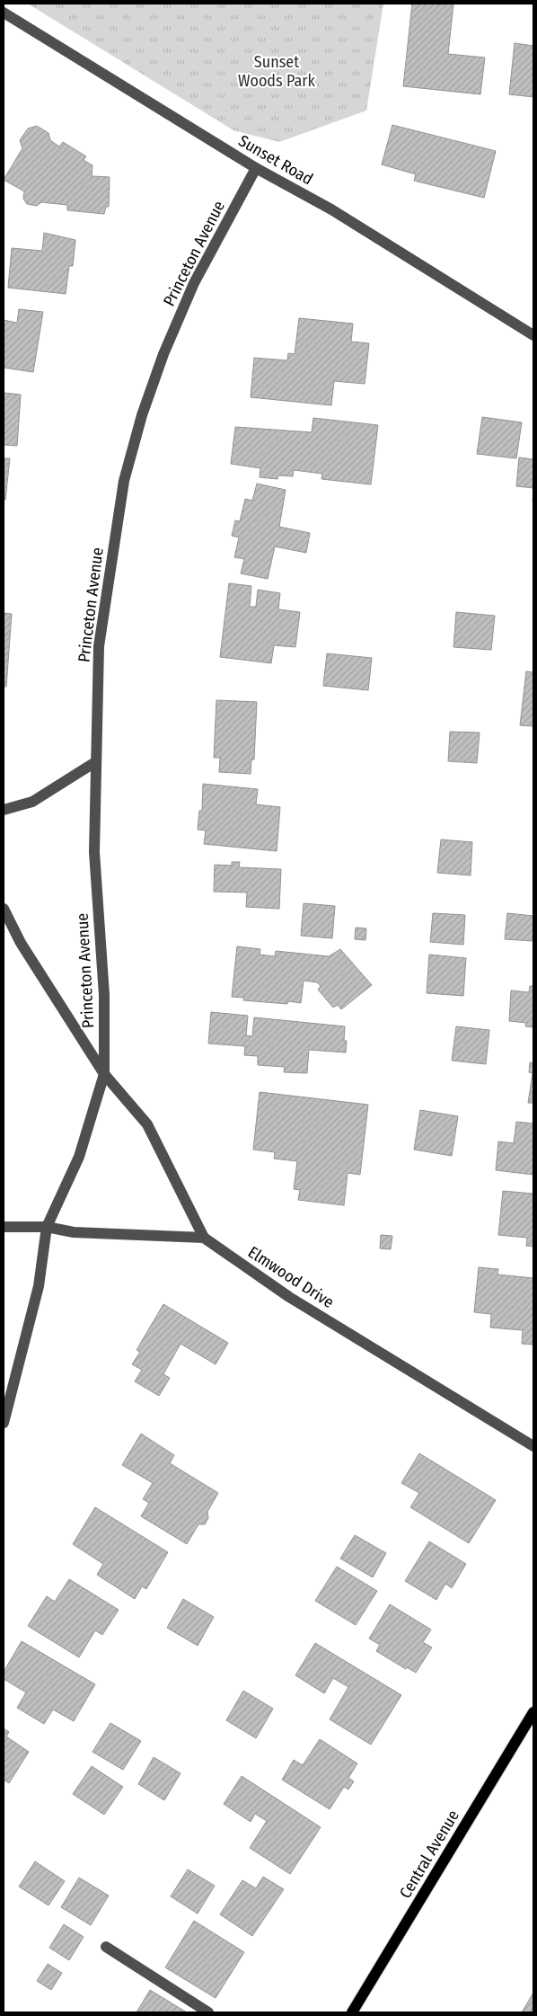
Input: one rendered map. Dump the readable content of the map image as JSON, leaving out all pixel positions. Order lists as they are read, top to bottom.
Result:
{
  "streets": {
    "main road": ["Central Avenue"],
    "street": ["Sunset Road", "Princeton Avenue", "Elmwood Drive"]
  },
  "crossings": [
    ["Sunset Road", "Princeton Avenue"]
  ],
  "parks": ["Sunset Woods Park"]
}
